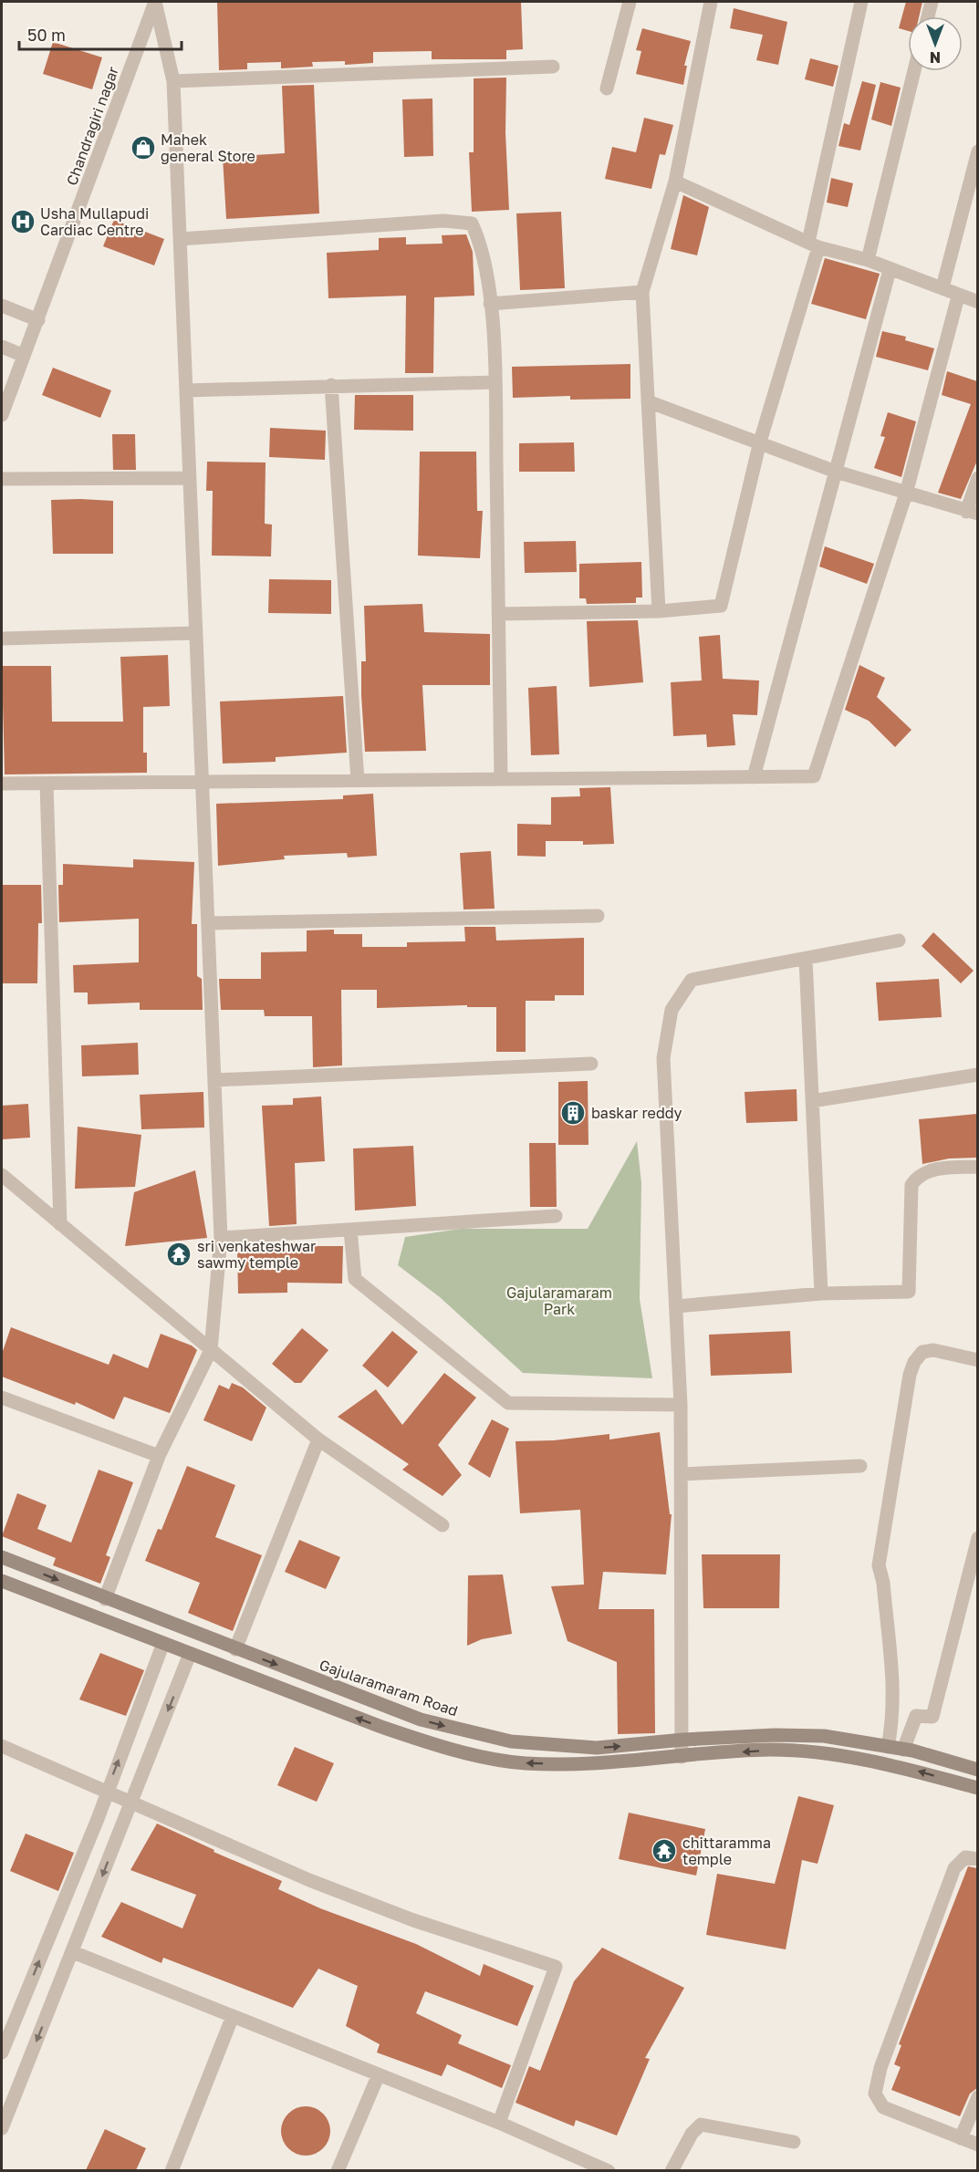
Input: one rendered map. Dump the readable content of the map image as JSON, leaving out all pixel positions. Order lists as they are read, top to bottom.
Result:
{
  "streets": {
    "main road": ["Gajularamaram Road"],
    "street": ["Chandragiri nagar"]
  },
  "parks": ["Gajularamaram Park"],
  "places": {
    "shop": ["Mahek general Store"],
    "hospital": ["Usha Mullapudi Cardiac Centre"],
    "building": ["baskar reddy"],
    "temple": ["sri venkateshwar sawmy temple", "chittaramma temple"]
  },
  "scale_bar": "50 m",
  "north": "bottom"
}
